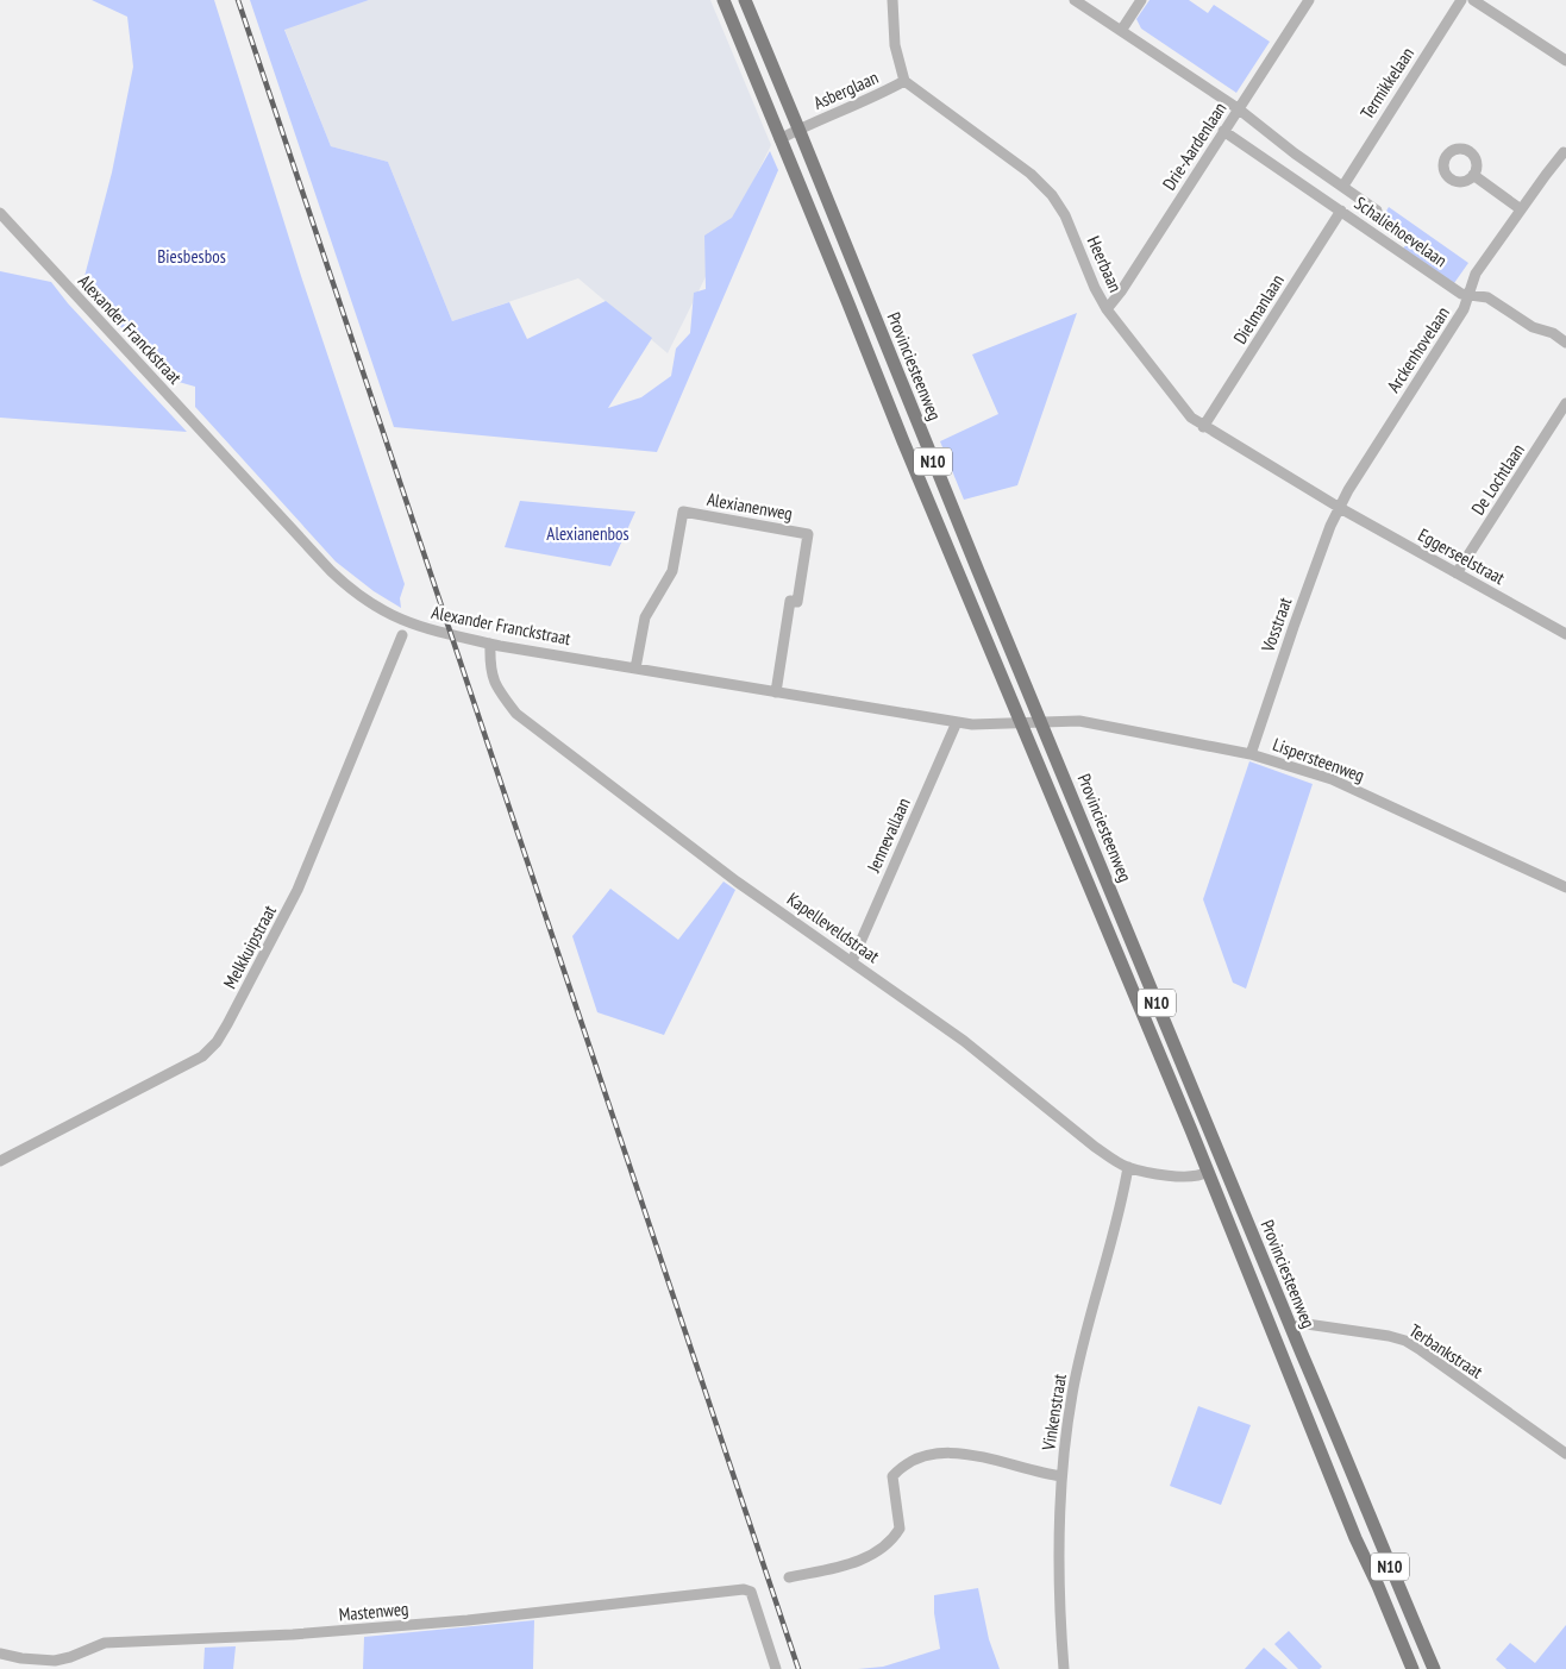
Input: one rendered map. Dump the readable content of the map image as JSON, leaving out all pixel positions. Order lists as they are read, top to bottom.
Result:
{
  "streets": {
    "main road": ["Provinciesteenweg", "N10"],
    "street": [
      "Termikkelaan",
      "Asberglaan",
      "Drie-Aardenlaan",
      "Schaliehoevelaan",
      "Heerbaan",
      "Dielmanlaan",
      "Alexander Franckstraat",
      "Arckenhovelaan",
      "De Lochtlaan",
      "Alexianenweg",
      "Eggerseelstraat",
      "Vosstraat",
      "Lispersteenweg",
      "Jennevallaan",
      "Kapelleveldstraat",
      "Melkkuipstraat",
      "Terbankstraat",
      "Vinkenstraat",
      "Mastenweg"
    ]
  },
  "crossings": [
    ["Termikkelaan", "Schaliehoevelaan"],
    ["Asberglaan", "Heerbaan"],
    ["Asberglaan", "Provinciesteenweg"],
    ["Drie-Aardenlaan", "Schaliehoevelaan"],
    ["Drie-Aardenlaan", "Heerbaan"],
    ["Schaliehoevelaan", "Dielmanlaan"],
    ["Schaliehoevelaan", "Arckenhovelaan"],
    ["Heerbaan", "Dielmanlaan"],
    ["Heerbaan", "Arckenhovelaan"],
    ["Heerbaan", "Eggerseelstraat"],
    ["Heerbaan", "Vosstraat"],
    ["Alexander Franckstraat", "Provinciesteenweg"],
    ["Alexander Franckstraat", "Alexianenweg"],
    ["Alexander Franckstraat", "Lispersteenweg"],
    ["Alexander Franckstraat", "Jennevallaan"],
    ["Alexander Franckstraat", "Kapelleveldstraat"],
    ["Arckenhovelaan", "Eggerseelstraat"],
    ["Arckenhovelaan", "Vosstraat"],
    ["Provinciesteenweg", "Lispersteenweg"],
    ["Provinciesteenweg", "Kapelleveldstraat"],
    ["Provinciesteenweg", "Terbankstraat"],
    ["De Lochtlaan", "Eggerseelstraat"],
    ["Eggerseelstraat", "Vosstraat"],
    ["Vosstraat", "Lispersteenweg"],
    ["Jennevallaan", "Kapelleveldstraat"],
    ["Kapelleveldstraat", "Vinkenstraat"]
  ],
  "parks": ["Biesbesbos", "Alexianenbos"]
}
